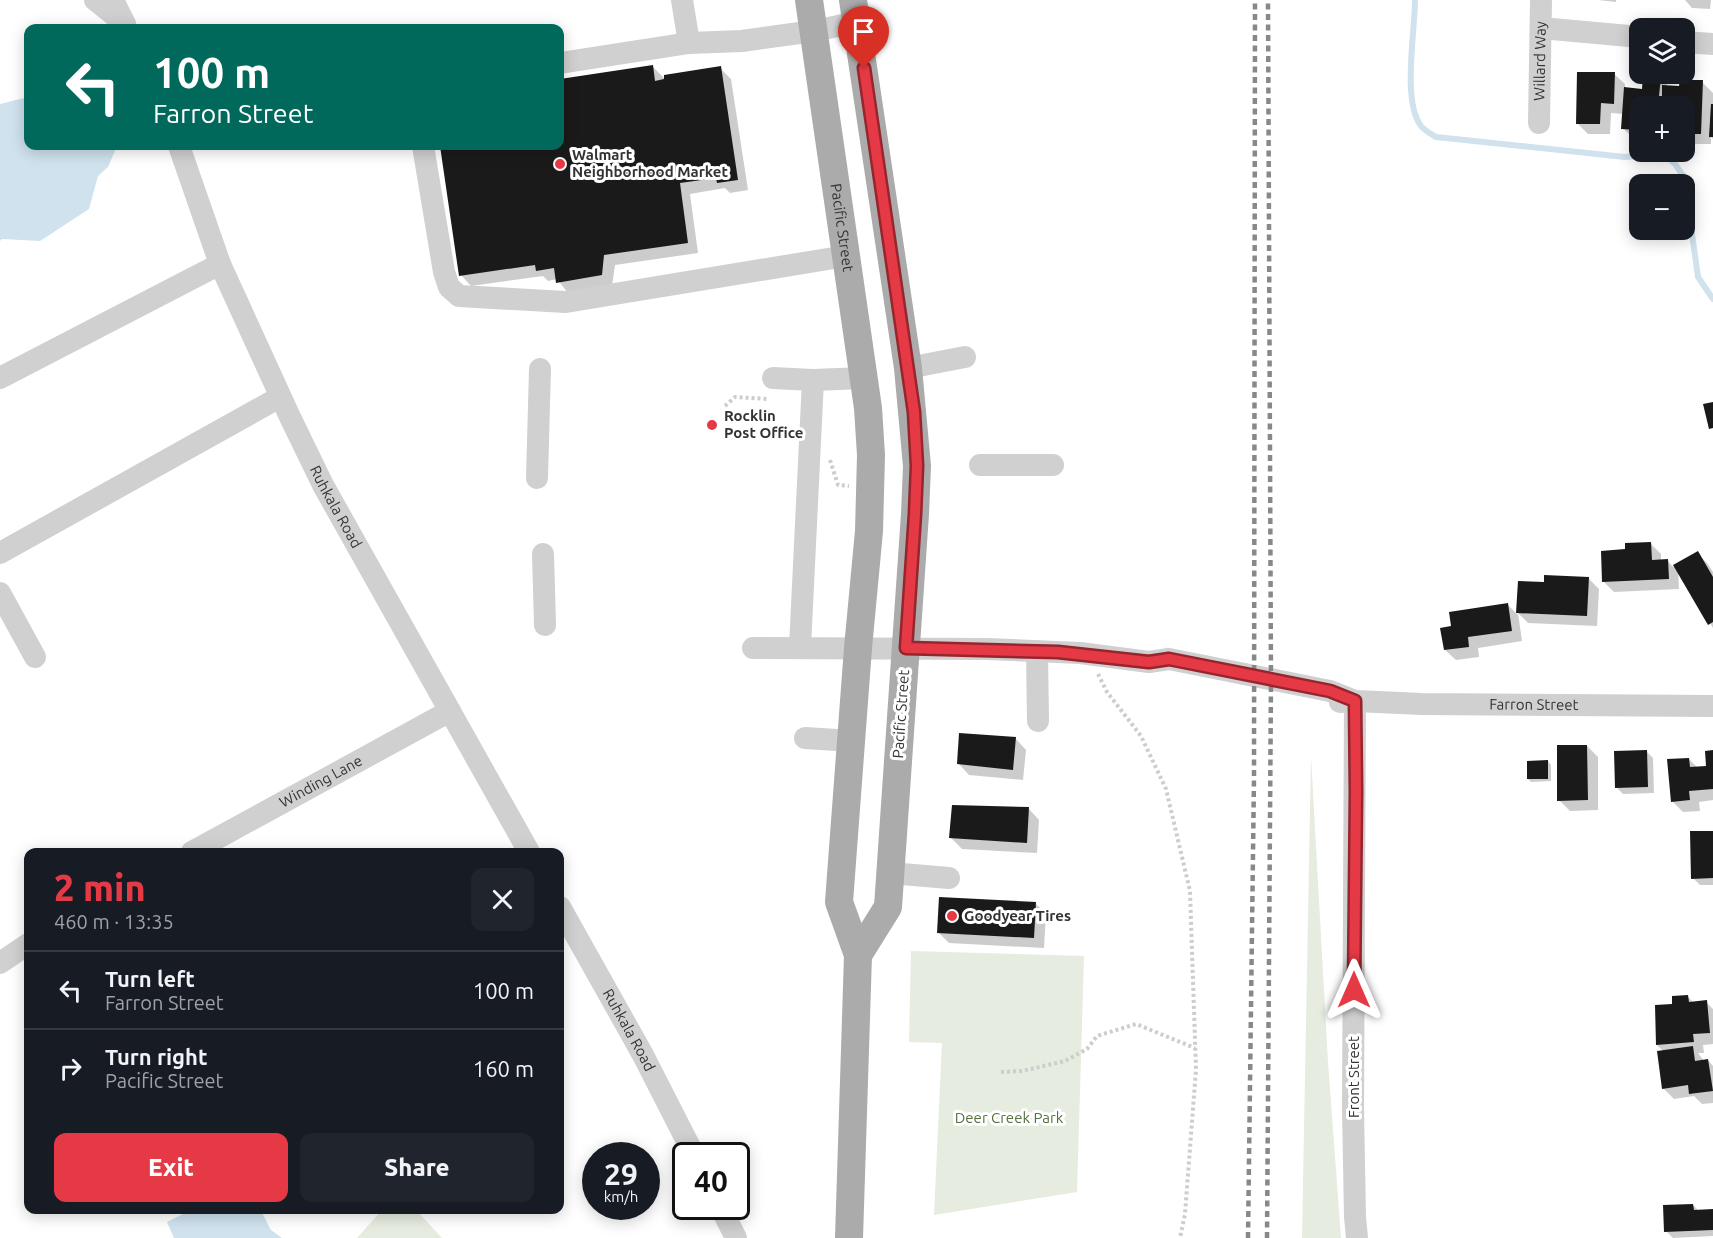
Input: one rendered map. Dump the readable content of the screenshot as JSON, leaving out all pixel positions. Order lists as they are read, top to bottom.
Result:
{
  "streets": {
    "main road": ["Pacific Street"],
    "street": [
      "Willard Way",
      "Ruhkala Road",
      "Farron Street",
      "Winding Lane",
      "Front Street"
    ]
  },
  "crossings": [
    ["Pacific Street", "Farron Street"],
    ["Ruhkala Road", "Winding Lane"],
    ["Farron Street", "Front Street"]
  ],
  "parks": ["Deer Creek Park"],
  "places": ["Walmart Neighborhood Market", "Rocklin Post Office", "Goodyear Tires"],
  "page": {
    "map_buttons": ["+", "−"],
    "turn": ["100 m", "Farron Street"],
    "heading": ["2 min", "460 m · 13:35"],
    "list": [
      {
        "name": "Turn left",
        "note": "Farron Street",
        "value": "100 m"
      },
      {
        "name": "Turn right",
        "note": "Pacific Street",
        "value": "160 m"
      }
    ],
    "buttons": ["Exit", "Share"],
    "speed": "29 km/h",
    "limit": "40"
  }
}
